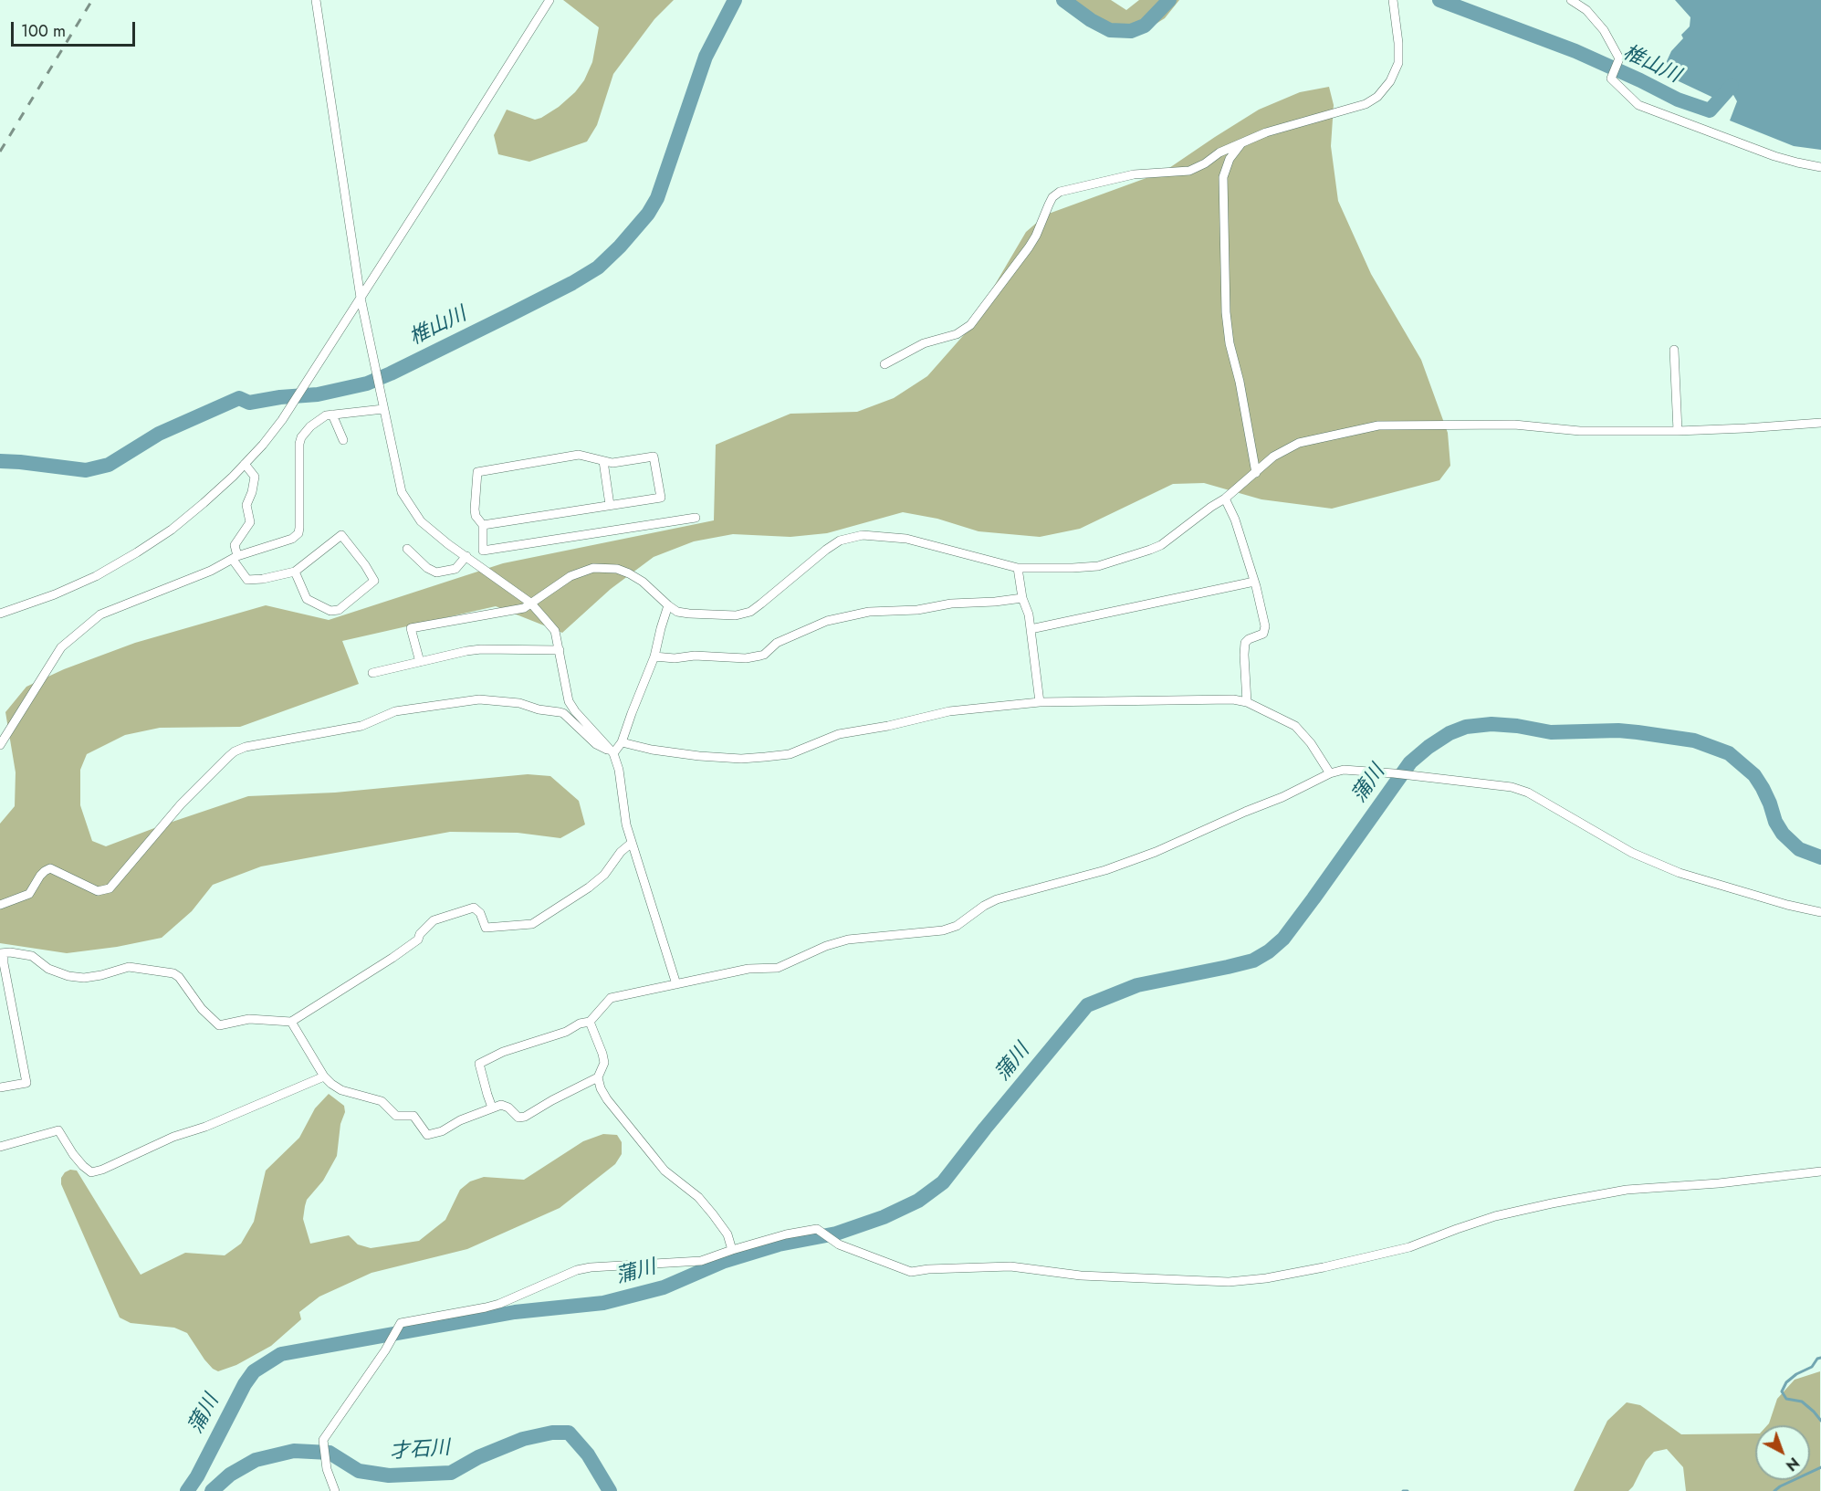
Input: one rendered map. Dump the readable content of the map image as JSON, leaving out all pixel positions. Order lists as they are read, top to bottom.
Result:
{
  "water": ["椎山川", "蒲川", "才石川"],
  "scale_bar": "100 m",
  "north": "bottom right"
}
